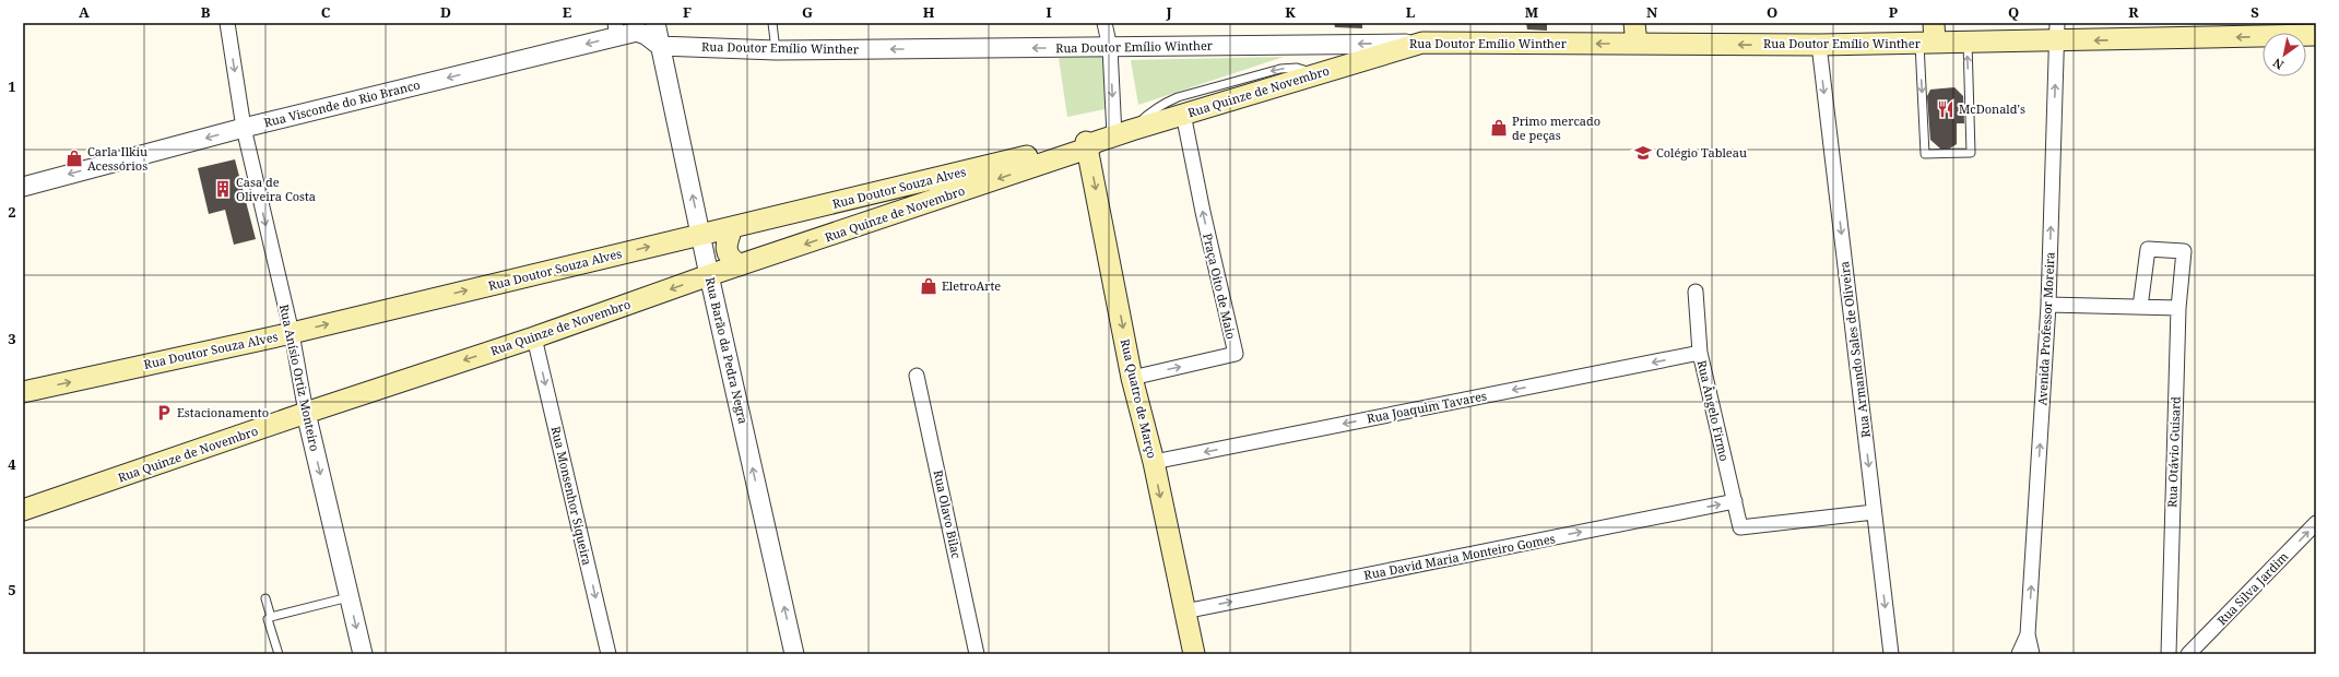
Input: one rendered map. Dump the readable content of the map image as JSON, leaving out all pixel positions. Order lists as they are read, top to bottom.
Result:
{
  "streets": {
    "main road": [
      "Rua Doutor Emílio Winther",
      "Rua Quinze de Novembro",
      "Rua Doutor Souza Alves",
      "Rua Quatro de Março"
    ],
    "street": [
      "Rua Visconde do Rio Branco",
      "Praça Oito de Maio",
      "Avenida Professor Moreira",
      "Rua Armando Sales de Oliveira",
      "Rua Barão da Pedra Negra",
      "Rua Anísio Ortiz Monteiro",
      "Rua Joaquim Tavares",
      "Rua Ângelo Firmo",
      "Rua Otávio Guisard",
      "Rua Monsenhor Siqueira",
      "Rua Olavo Bilac",
      "Rua David Maria Monteiro Gomes",
      "Rua Silva Jardim"
    ]
  },
  "crossings": [
    ["Rua Doutor Emílio Winther", "Rua Quinze de Novembro"],
    ["Rua Doutor Emílio Winther", "Rua Visconde do Rio Branco"],
    ["Rua Doutor Emílio Winther", "Avenida Professor Moreira"],
    ["Rua Doutor Emílio Winther", "Rua Armando Sales de Oliveira"],
    ["Rua Doutor Emílio Winther", "Rua Barão da Pedra Negra"],
    ["Rua Doutor Emílio Winther", "Rua Quatro de Março"],
    ["Rua Quinze de Novembro", "Rua Doutor Souza Alves"],
    ["Rua Quinze de Novembro", "Praça Oito de Maio"],
    ["Rua Quinze de Novembro", "Rua Barão da Pedra Negra"],
    ["Rua Quinze de Novembro", "Rua Anísio Ortiz Monteiro"],
    ["Rua Quinze de Novembro", "Rua Quatro de Março"],
    ["Rua Quinze de Novembro", "Rua Monsenhor Siqueira"],
    ["Rua Visconde do Rio Branco", "Rua Barão da Pedra Negra"],
    ["Rua Visconde do Rio Branco", "Rua Anísio Ortiz Monteiro"],
    ["Rua Doutor Souza Alves", "Rua Barão da Pedra Negra"],
    ["Rua Doutor Souza Alves", "Rua Anísio Ortiz Monteiro"],
    ["Rua Doutor Souza Alves", "Rua Quatro de Março"],
    ["Praça Oito de Maio", "Rua Quatro de Março"],
    ["Rua Armando Sales de Oliveira", "Rua Ângelo Firmo"],
    ["Rua Quatro de Março", "Rua Joaquim Tavares"],
    ["Rua Quatro de Março", "Rua David Maria Monteiro Gomes"],
    ["Rua Joaquim Tavares", "Rua Ângelo Firmo"],
    ["Rua Ângelo Firmo", "Rua David Maria Monteiro Gomes"]
  ],
  "one_way": [
    "Rua Doutor Emílio Winther",
    "Rua Quinze de Novembro",
    "Rua Visconde do Rio Branco",
    "Rua Doutor Souza Alves",
    "Avenida Professor Moreira",
    "Rua Armando Sales de Oliveira",
    "Rua Barão da Pedra Negra",
    "Rua Anísio Ortiz Monteiro",
    "Rua Quatro de Março",
    "Rua Joaquim Tavares",
    "Rua Monsenhor Siqueira",
    "Rua David Maria Monteiro Gomes",
    "Rua Silva Jardim"
  ],
  "places": {
    "restaurant": ["McDonald's"],
    "shop": ["Primo mercado de peças", "Carla Ilkiu Acessórios", "EletroArte"],
    "school or university": ["Colégio Tableau"],
    "building": ["Casa de Oliveira Costa"],
    "parking": ["Estacionamento"]
  },
  "north": "bottom left",
  "grid": {
    "columns": [
      "A",
      "B",
      "C",
      "D",
      "E",
      "F",
      "G",
      "H",
      "I",
      "J",
      "K",
      "L",
      "M",
      "N",
      "O",
      "P",
      "Q",
      "R",
      "S"
    ],
    "rows": [
      "1",
      "2",
      "3",
      "4",
      "5"
    ]
  }
}
